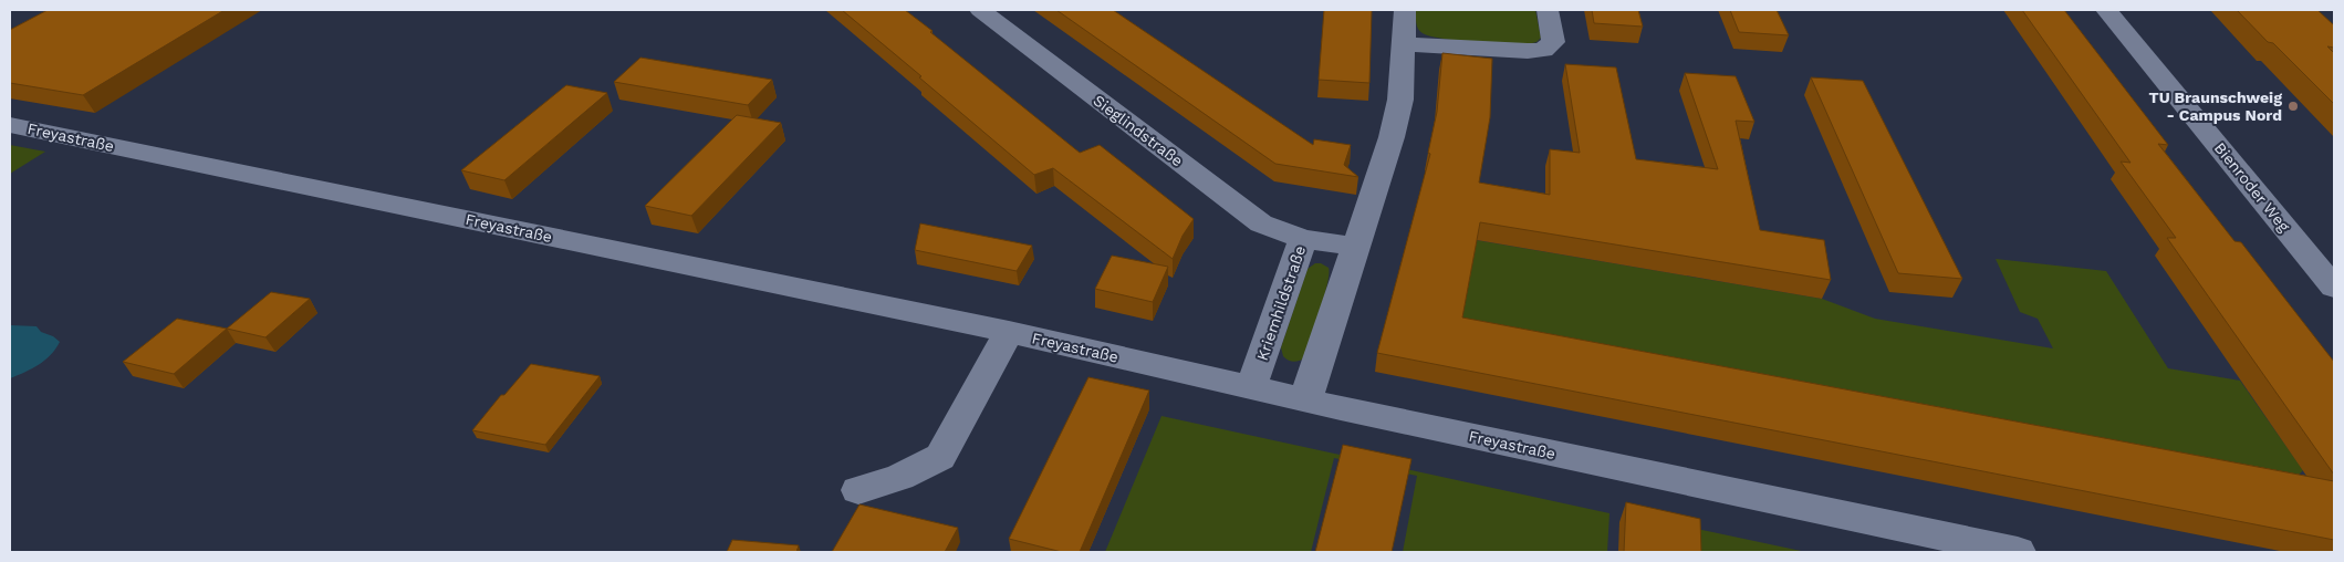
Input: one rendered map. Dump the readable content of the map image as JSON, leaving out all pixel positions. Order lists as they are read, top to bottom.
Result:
{
  "streets": {
    "street": [
      "Sieglindstraße",
      "Freyastraße",
      "Bienroder Weg",
      "Kriemhildstraße"
    ]
  },
  "crossings": [
    ["Sieglindstraße", "Kriemhildstraße"],
    ["Freyastraße", "Kriemhildstraße"]
  ],
  "places": ["TU Braunschweig - Campus Nord"]
}
